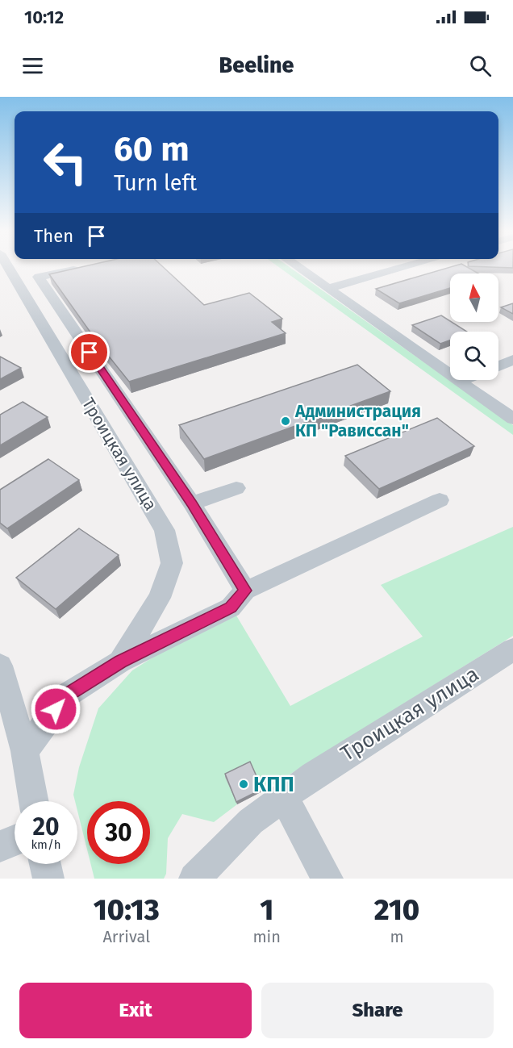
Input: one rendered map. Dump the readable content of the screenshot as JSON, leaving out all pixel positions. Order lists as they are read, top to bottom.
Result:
{
  "streets": {
    "street": ["Троицкая улица"]
  },
  "places": ["Администрация КП \"Рависсан\"", "КПП"],
  "north": "top",
  "page": {
    "status": "10:12",
    "header": "Beeline",
    "turn": ["60 m", "Turn left"],
    "then": "Then",
    "speed": "20 km/h",
    "limit": "30",
    "eta": [
      "10:13",
      "Arrival",
      "1",
      "min",
      "210",
      "m"
    ],
    "buttons": ["Exit", "Share"]
  }
}
